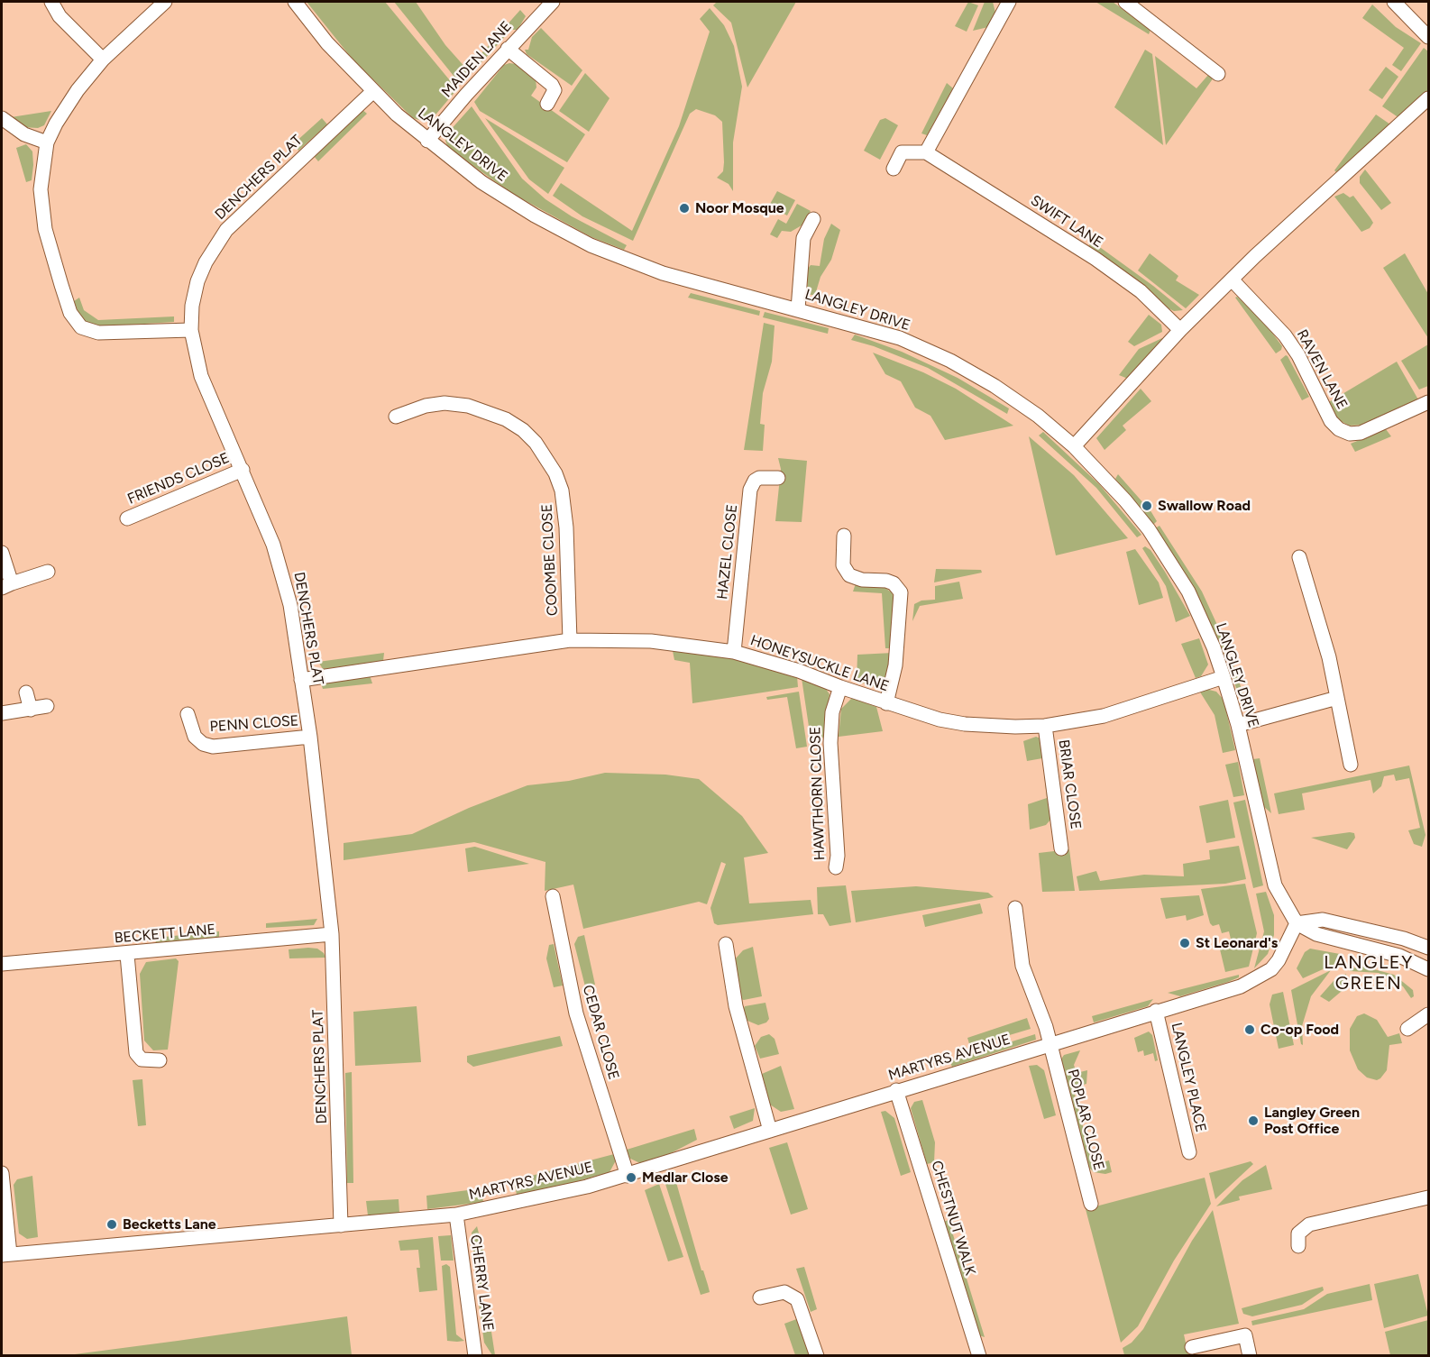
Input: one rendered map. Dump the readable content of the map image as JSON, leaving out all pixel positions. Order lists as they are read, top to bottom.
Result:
{
  "streets": {
    "street": [
      "MAIDEN LANE",
      "LANGLEY DRIVE",
      "DENCHERS PLAT",
      "SWIFT LANE",
      "RAVEN LANE",
      "FRIENDS CLOSE",
      "HAZEL CLOSE",
      "COOMBE CLOSE",
      "HONEYSUCKLE LANE",
      "PENN CLOSE",
      "BRIAR CLOSE",
      "HAWTHORN CLOSE",
      "BECKETT LANE",
      "CEDAR CLOSE",
      "MARTYRS AVENUE",
      "LANGLEY PLACE",
      "POPLAR CLOSE",
      "CHESTNUT WALK",
      "CHERRY LANE"
    ]
  },
  "crossings": [
    ["MAIDEN LANE", "LANGLEY DRIVE"],
    ["LANGLEY DRIVE", "DENCHERS PLAT"],
    ["LANGLEY DRIVE", "HONEYSUCKLE LANE"],
    ["LANGLEY DRIVE", "MARTYRS AVENUE"],
    ["DENCHERS PLAT", "FRIENDS CLOSE"],
    ["DENCHERS PLAT", "HONEYSUCKLE LANE"],
    ["DENCHERS PLAT", "PENN CLOSE"],
    ["DENCHERS PLAT", "BECKETT LANE"],
    ["DENCHERS PLAT", "MARTYRS AVENUE"],
    ["HAZEL CLOSE", "HONEYSUCKLE LANE"],
    ["COOMBE CLOSE", "HONEYSUCKLE LANE"],
    ["HONEYSUCKLE LANE", "BRIAR CLOSE"],
    ["HONEYSUCKLE LANE", "HAWTHORN CLOSE"],
    ["CEDAR CLOSE", "MARTYRS AVENUE"],
    ["MARTYRS AVENUE", "LANGLEY PLACE"],
    ["MARTYRS AVENUE", "POPLAR CLOSE"],
    ["MARTYRS AVENUE", "CHESTNUT WALK"],
    ["MARTYRS AVENUE", "CHERRY LANE"]
  ],
  "districts": ["LANGLEY GREEN"],
  "places": [
    "Noor Mosque",
    "Swallow Road",
    "St Leonard's",
    "Co-op Food",
    "Langley Green Post Office",
    "Medlar Close",
    "Becketts Lane"
  ]
}
